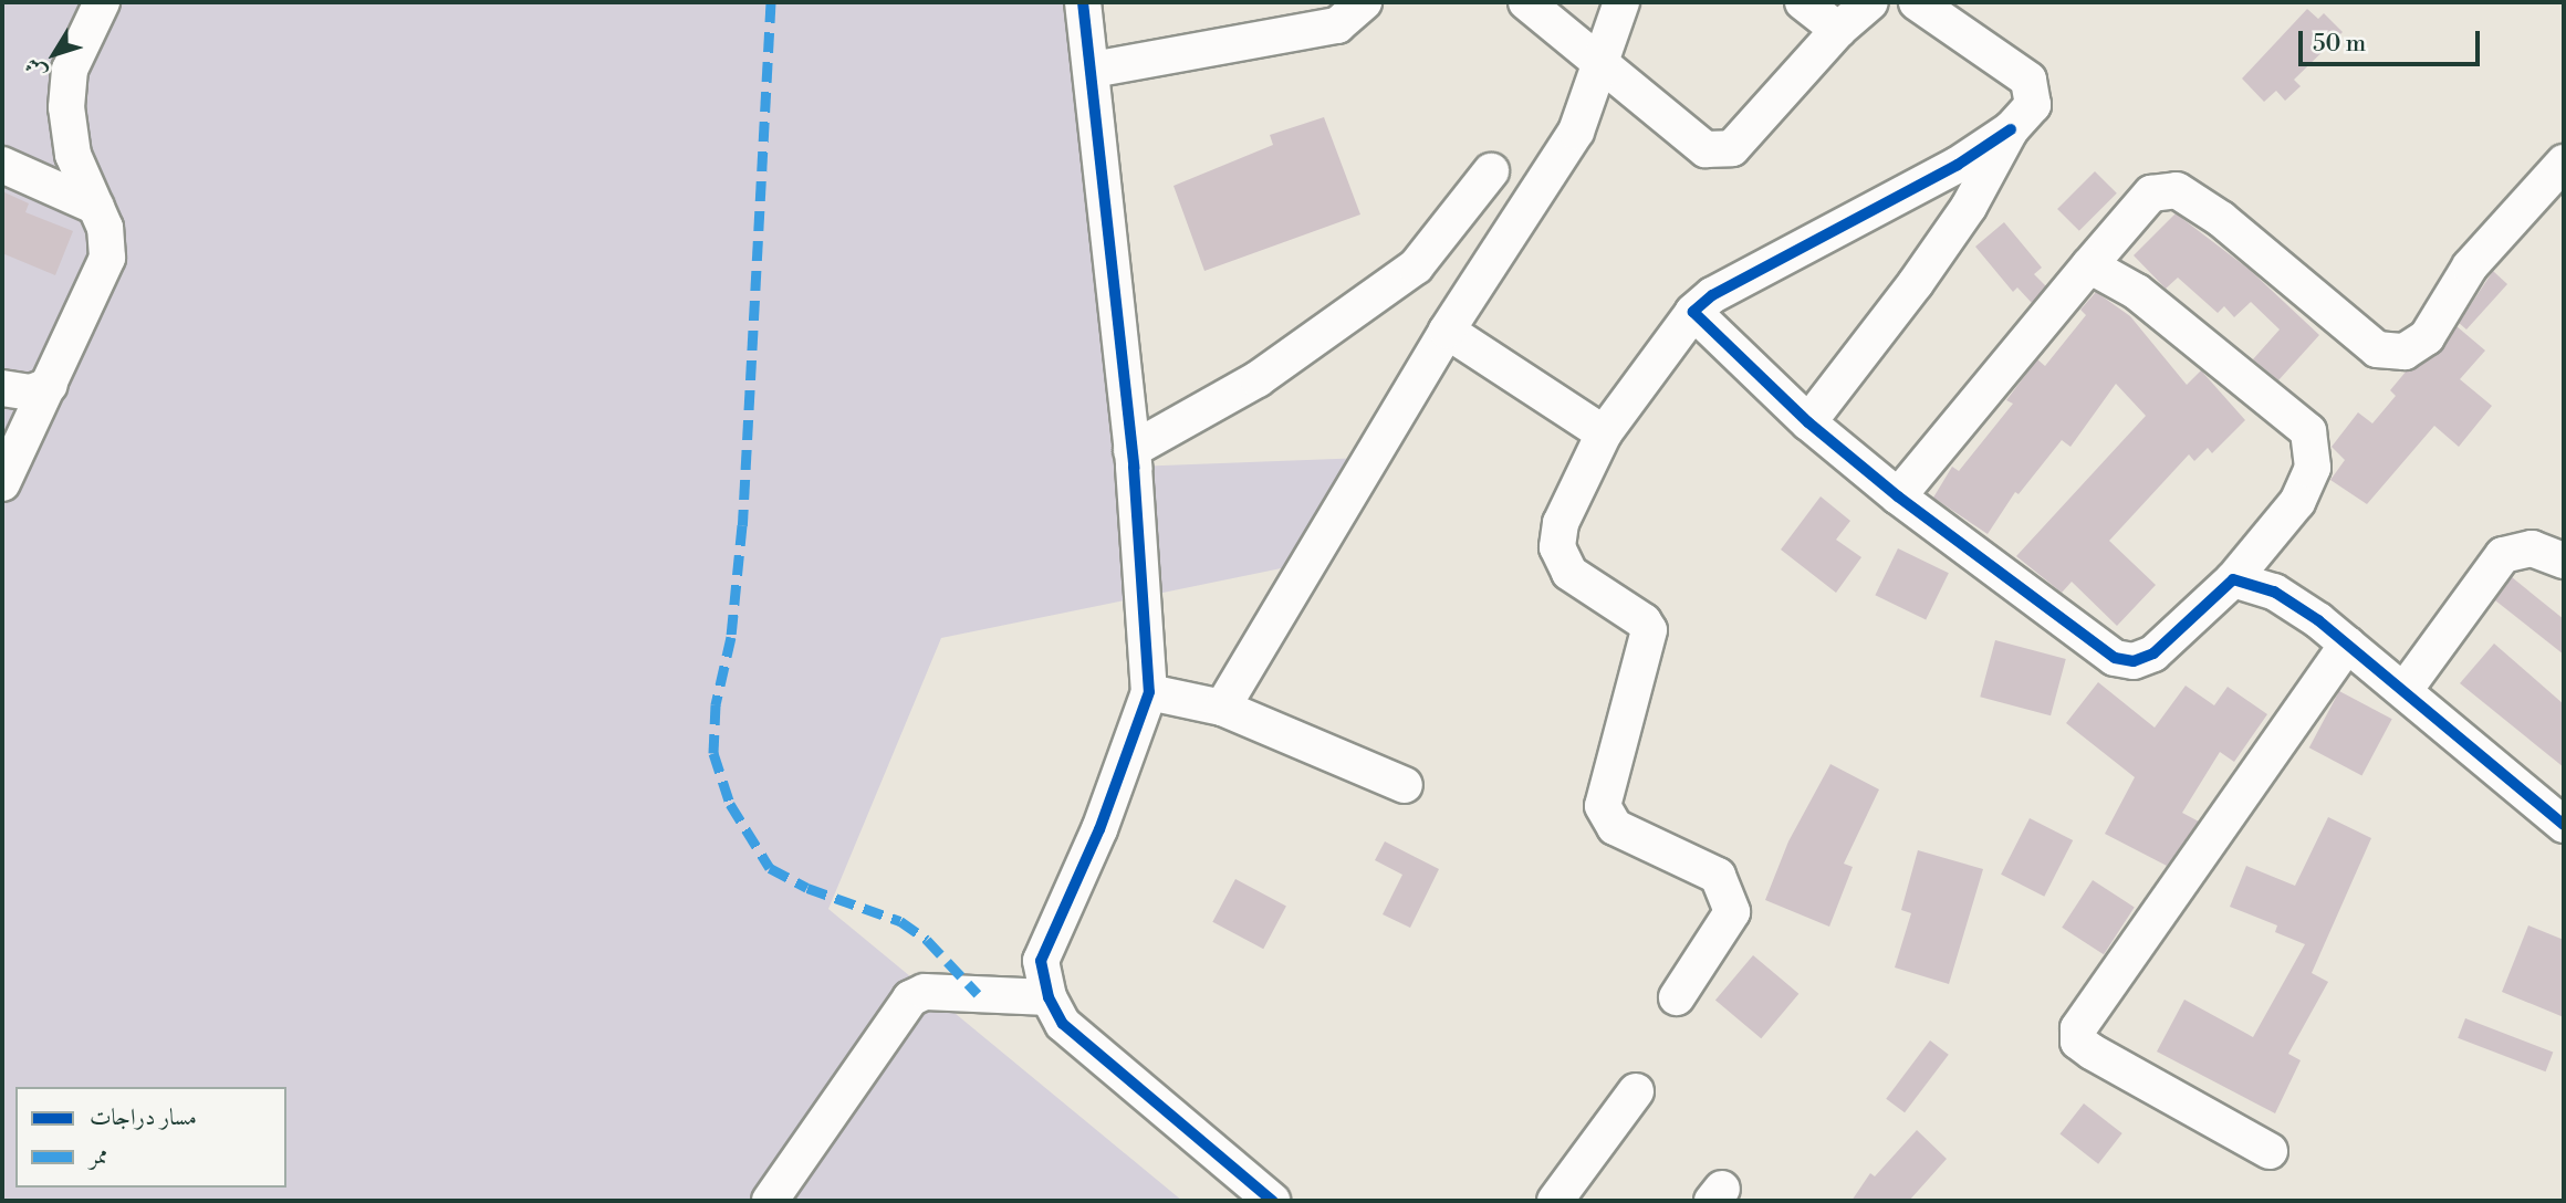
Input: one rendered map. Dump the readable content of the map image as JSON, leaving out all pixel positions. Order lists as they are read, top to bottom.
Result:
{
  "legend": ["مسار دراجات", "ممر"],
  "scale_bar": "50 m",
  "north": "bottom left"
}
